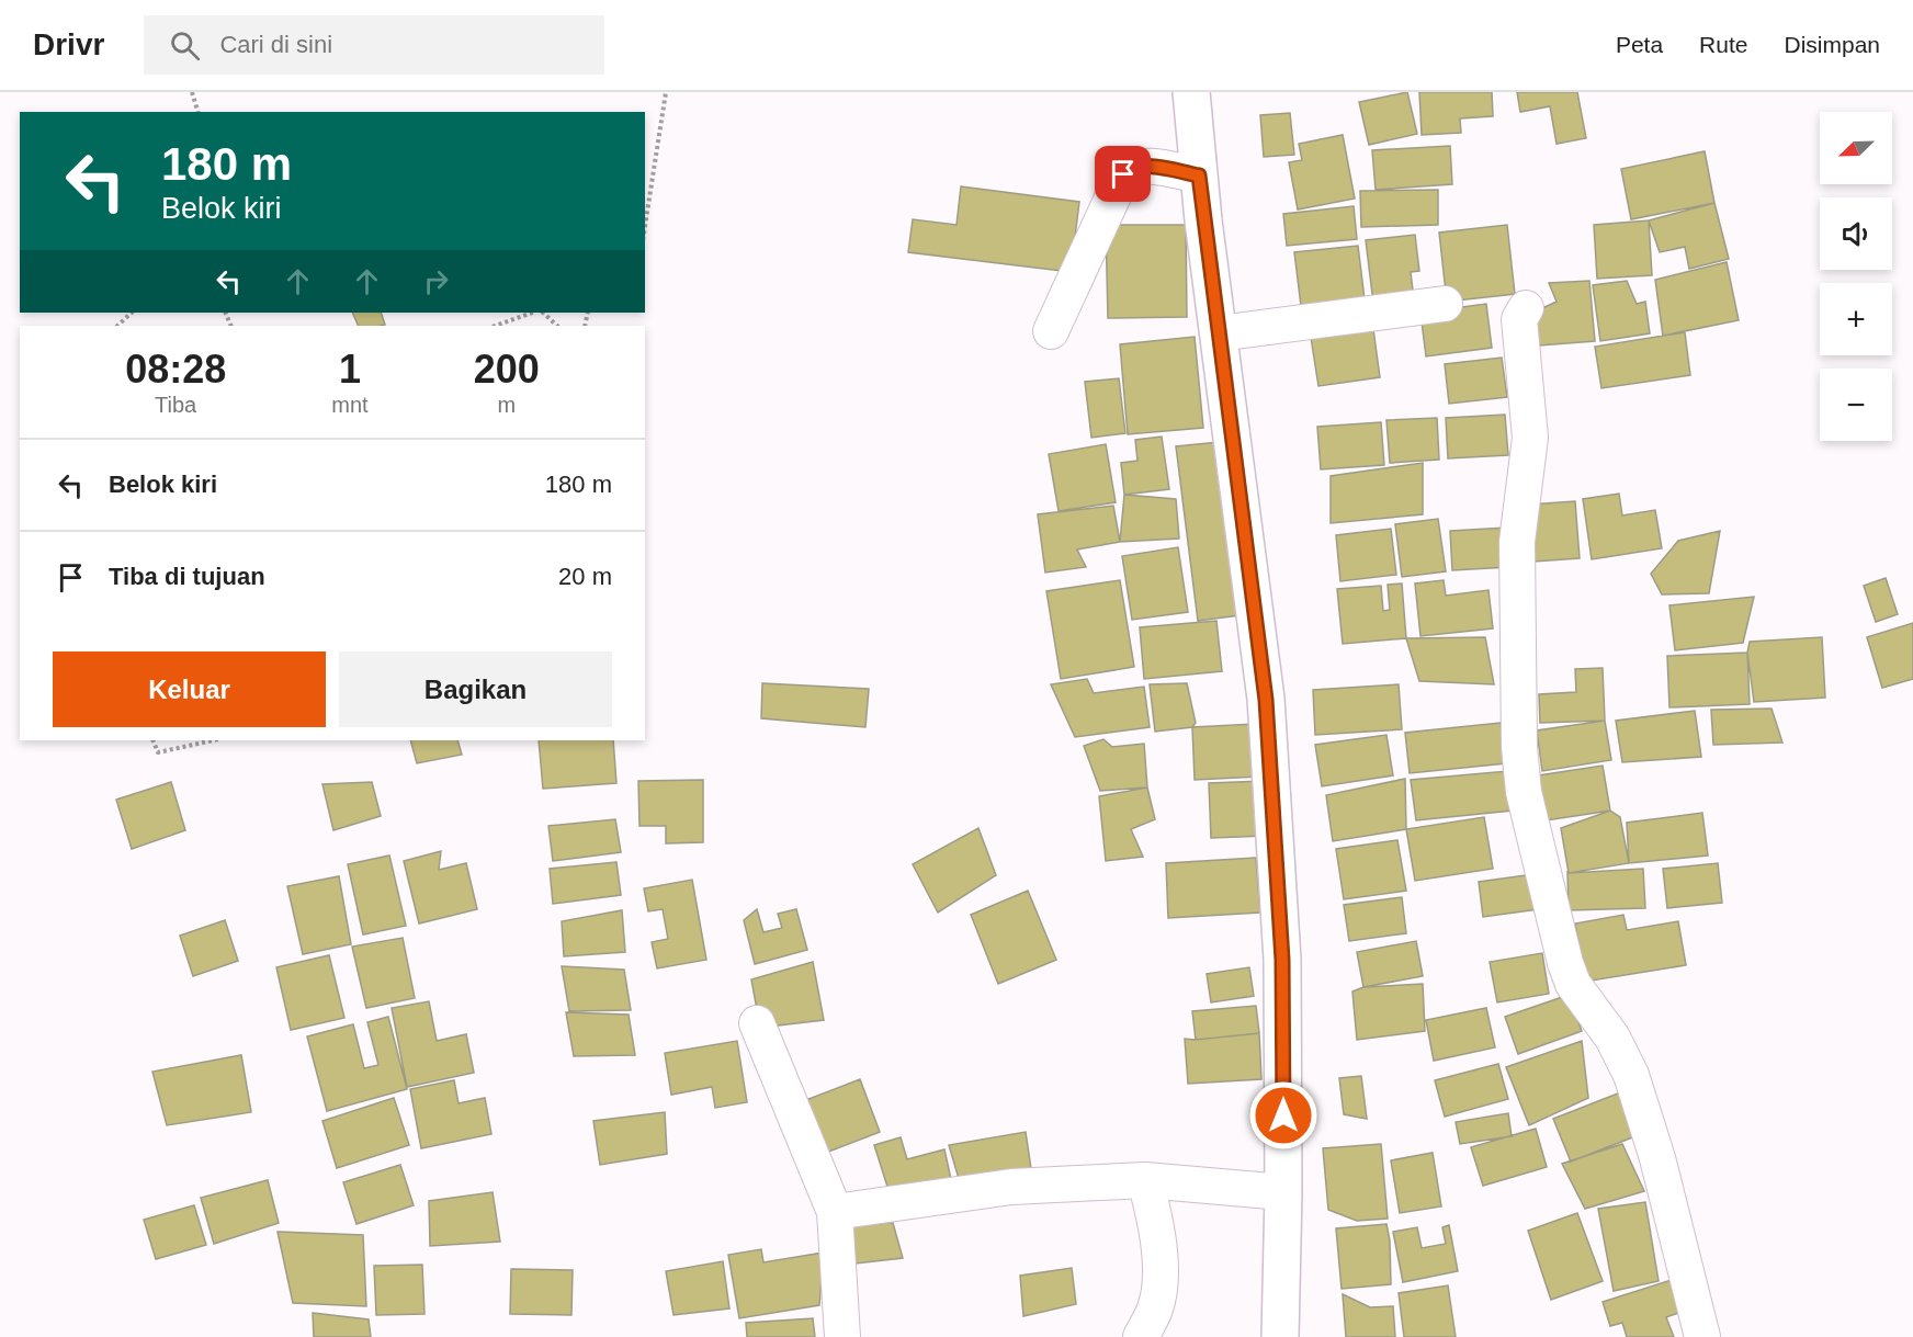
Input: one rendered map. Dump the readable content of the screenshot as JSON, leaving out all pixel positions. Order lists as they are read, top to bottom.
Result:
{
  "north": "bottom left",
  "page": {
    "header": "Drivr",
    "search": "Cari di sini",
    "nav": ["Peta", "Rute", "Disimpan"],
    "map_buttons": ["+", "−"],
    "turn": ["180 m", "Belok kiri"],
    "eta": [
      "08:28",
      "Tiba",
      "1",
      "mnt",
      "200",
      "m"
    ],
    "list": [
      {
        "name": "Belok kiri",
        "value": "180 m"
      },
      {
        "name": "Tiba di tujuan",
        "value": "20 m"
      }
    ],
    "buttons": ["Keluar", "Bagikan"]
  }
}
